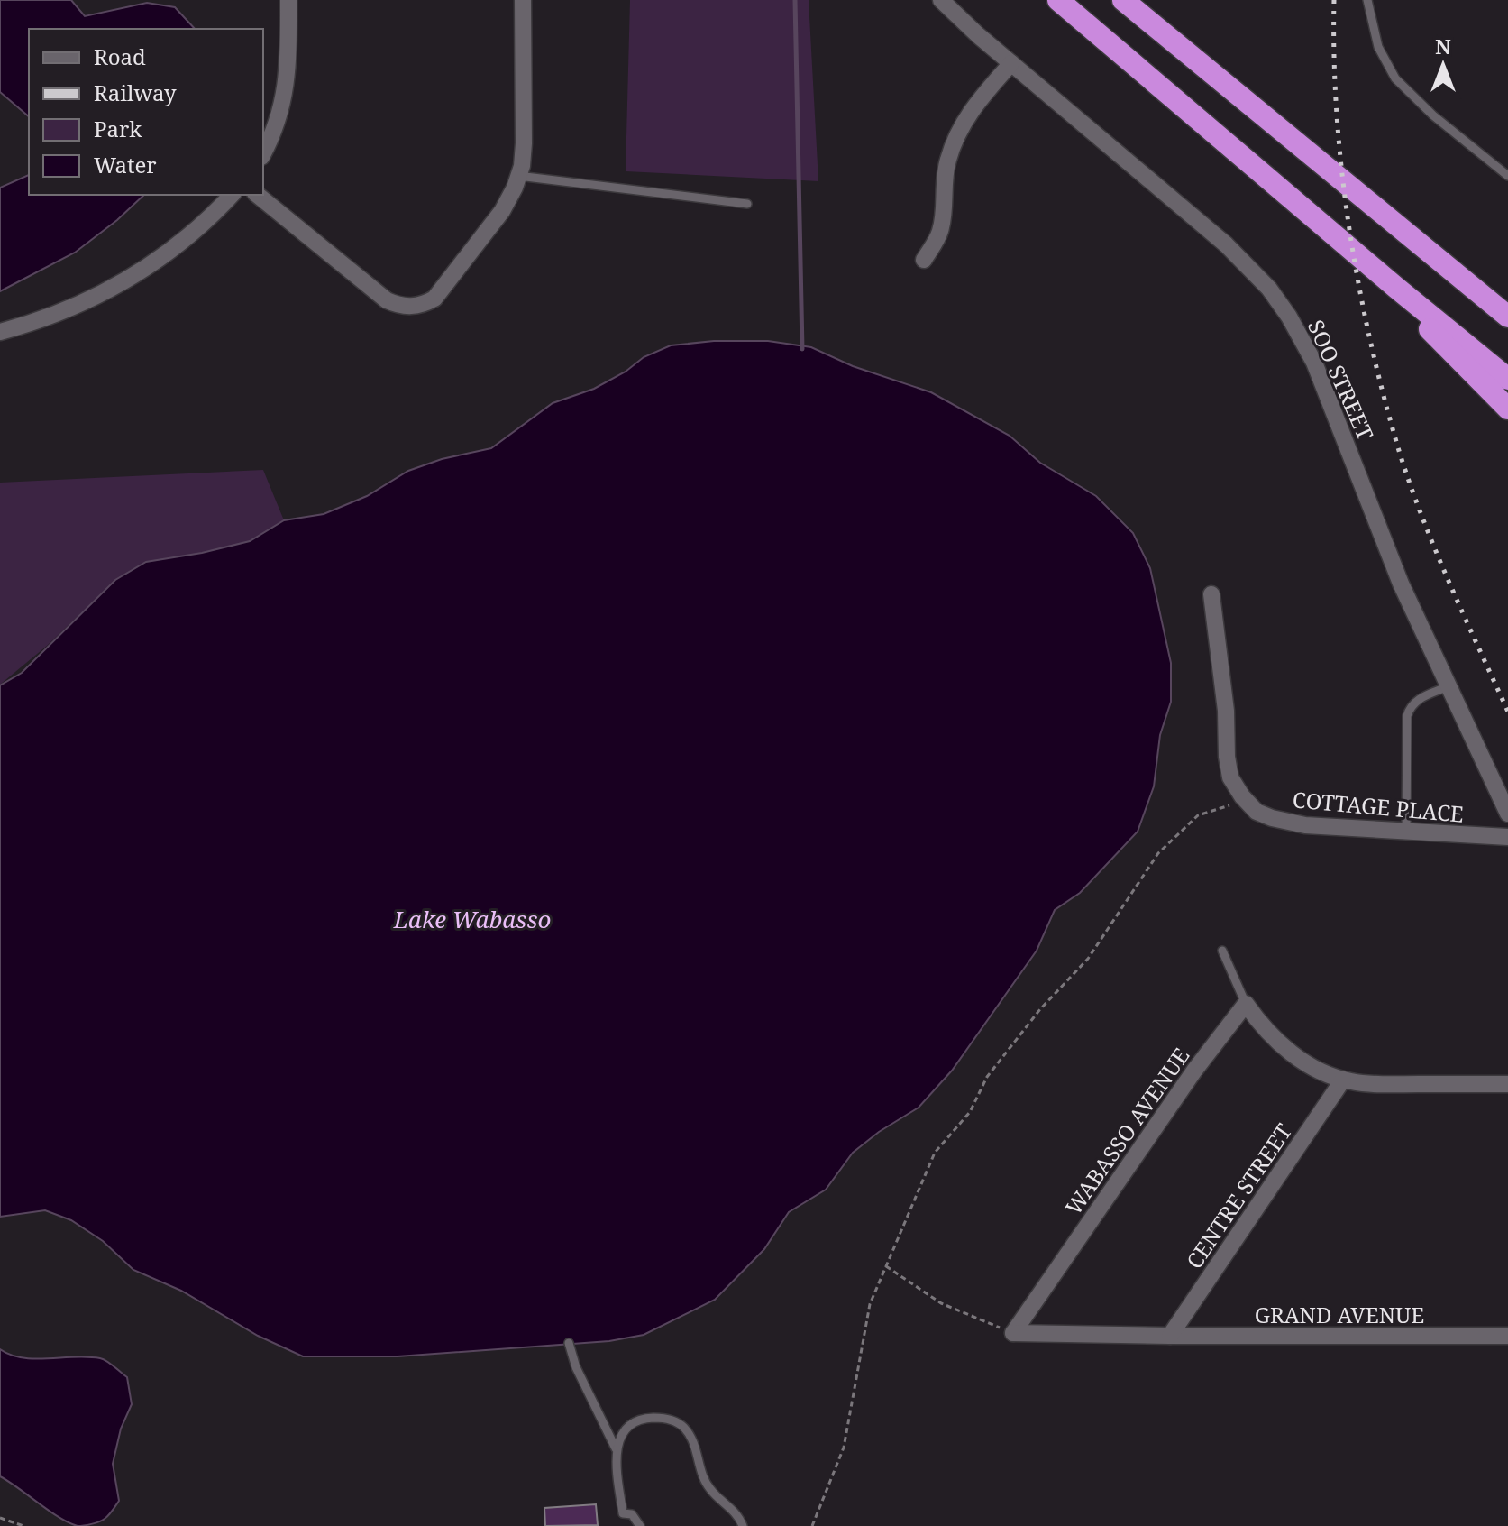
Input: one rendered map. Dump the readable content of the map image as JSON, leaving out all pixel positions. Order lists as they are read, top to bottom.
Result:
{
  "streets": {
    "street": [
      "SOO STREET",
      "COTTAGE PLACE",
      "WABASSO AVENUE",
      "CENTRE STREET",
      "GRAND AVENUE"
    ]
  },
  "crossings": [
    ["WABASSO AVENUE", "GRAND AVENUE"],
    ["CENTRE STREET", "GRAND AVENUE"]
  ],
  "water": ["Lake Wabasso"],
  "legend": [
    "Road",
    "Railway",
    "Park",
    "Water"
  ],
  "north": "top"
}
